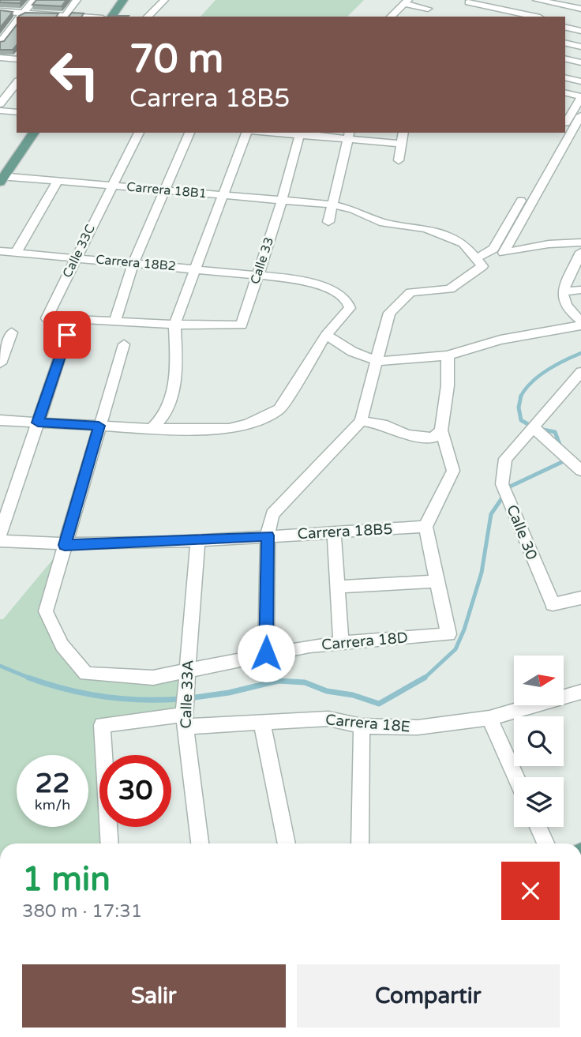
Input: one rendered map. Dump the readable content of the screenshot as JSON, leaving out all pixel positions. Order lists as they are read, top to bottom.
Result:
{
  "streets": {
    "street": [
      "Carrera 18B1",
      "Calle 33C",
      "Calle 33",
      "Carrera 18B2",
      "Carrera 18B5",
      "Calle 30",
      "Carrera 18D",
      "Calle 33A",
      "Carrera 18E"
    ]
  },
  "crossings": [
    ["Carrera 18B1", "Calle 33C"],
    ["Carrera 18B1", "Calle 33"],
    ["Calle 33C", "Carrera 18B2"],
    ["Calle 33", "Carrera 18B2"],
    ["Carrera 18B5", "Carrera 18D"],
    ["Carrera 18B5", "Calle 33A"],
    ["Carrera 18D", "Calle 33A"],
    ["Calle 33A", "Carrera 18E"]
  ],
  "north": "right",
  "page": {
    "turn": ["70 m", "Carrera 18B5"],
    "speed": "22 km/h",
    "limit": "30",
    "heading": ["1 min", "380 m · 17:31"],
    "buttons": ["Salir", "Compartir"]
  }
}
